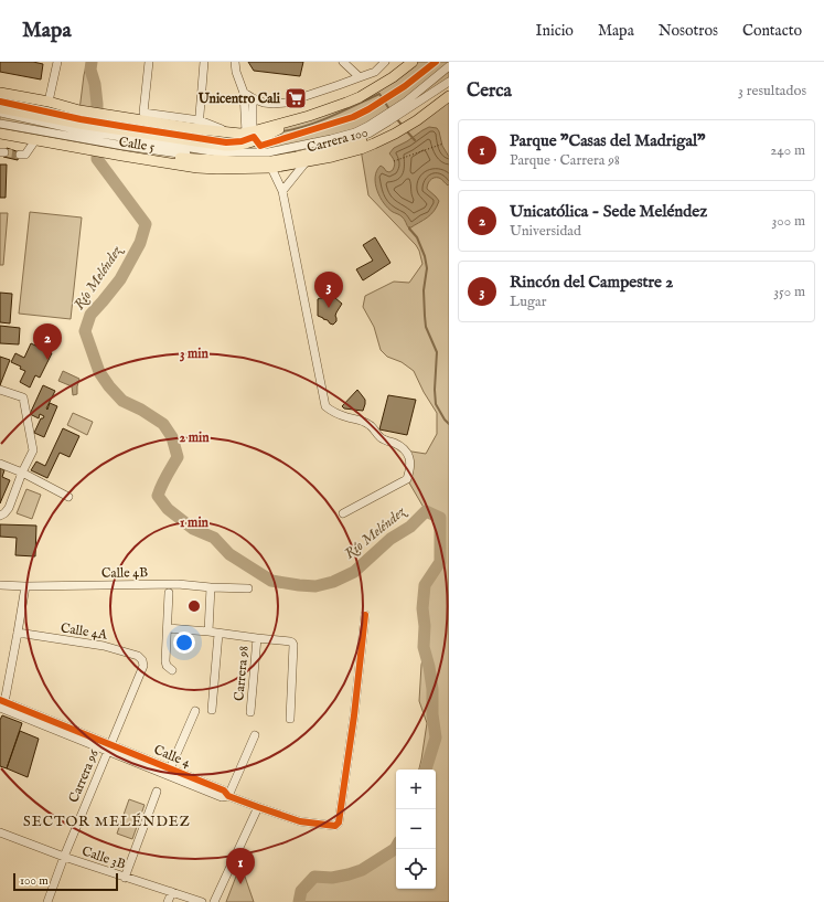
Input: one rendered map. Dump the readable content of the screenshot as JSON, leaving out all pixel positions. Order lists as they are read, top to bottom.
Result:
{
  "streets": {
    "main road": ["Carrera 100", "Calle 5"],
    "street": [
      "Calle 4B",
      "Calle 4A",
      "Carrera 98",
      "Calle 4",
      "Carrera 96",
      "Calle 3B"
    ]
  },
  "crossings": [
    ["Carrera 100", "Calle 5"],
    ["Calle 4A", "Carrera 96"],
    ["Calle 4", "Carrera 96"],
    ["Carrera 96", "Calle 3B"]
  ],
  "districts": ["SECTOR MELÉNDEZ"],
  "water": ["Río Meléndez"],
  "places": {
    "supermarket": ["Unicentro Cali"]
  },
  "scale_bar": "100 m",
  "page": {
    "header": "Mapa",
    "nav": [
      "Inicio",
      "Mapa",
      "Nosotros",
      "Contacto"
    ],
    "heading": ["Cerca", "3 resultados"],
    "list": [
      {
        "mark": "1",
        "name": "Parque \"Casas del Madrigal\"",
        "note": "Parque · Carrera 98",
        "value": "240 m"
      },
      {
        "mark": "2",
        "name": "Unicatólica - Sede Meléndez",
        "note": "Universidad",
        "value": "300 m"
      },
      {
        "mark": "3",
        "name": "Rincón del Campestre 2",
        "note": "Lugar",
        "value": "350 m"
      }
    ],
    "pins": ["3", "2", "1"],
    "map_buttons": ["+", "−"],
    "scale": "100 m"
  },
  "rings": ["3 min", "2 min", "1 min"]
}
